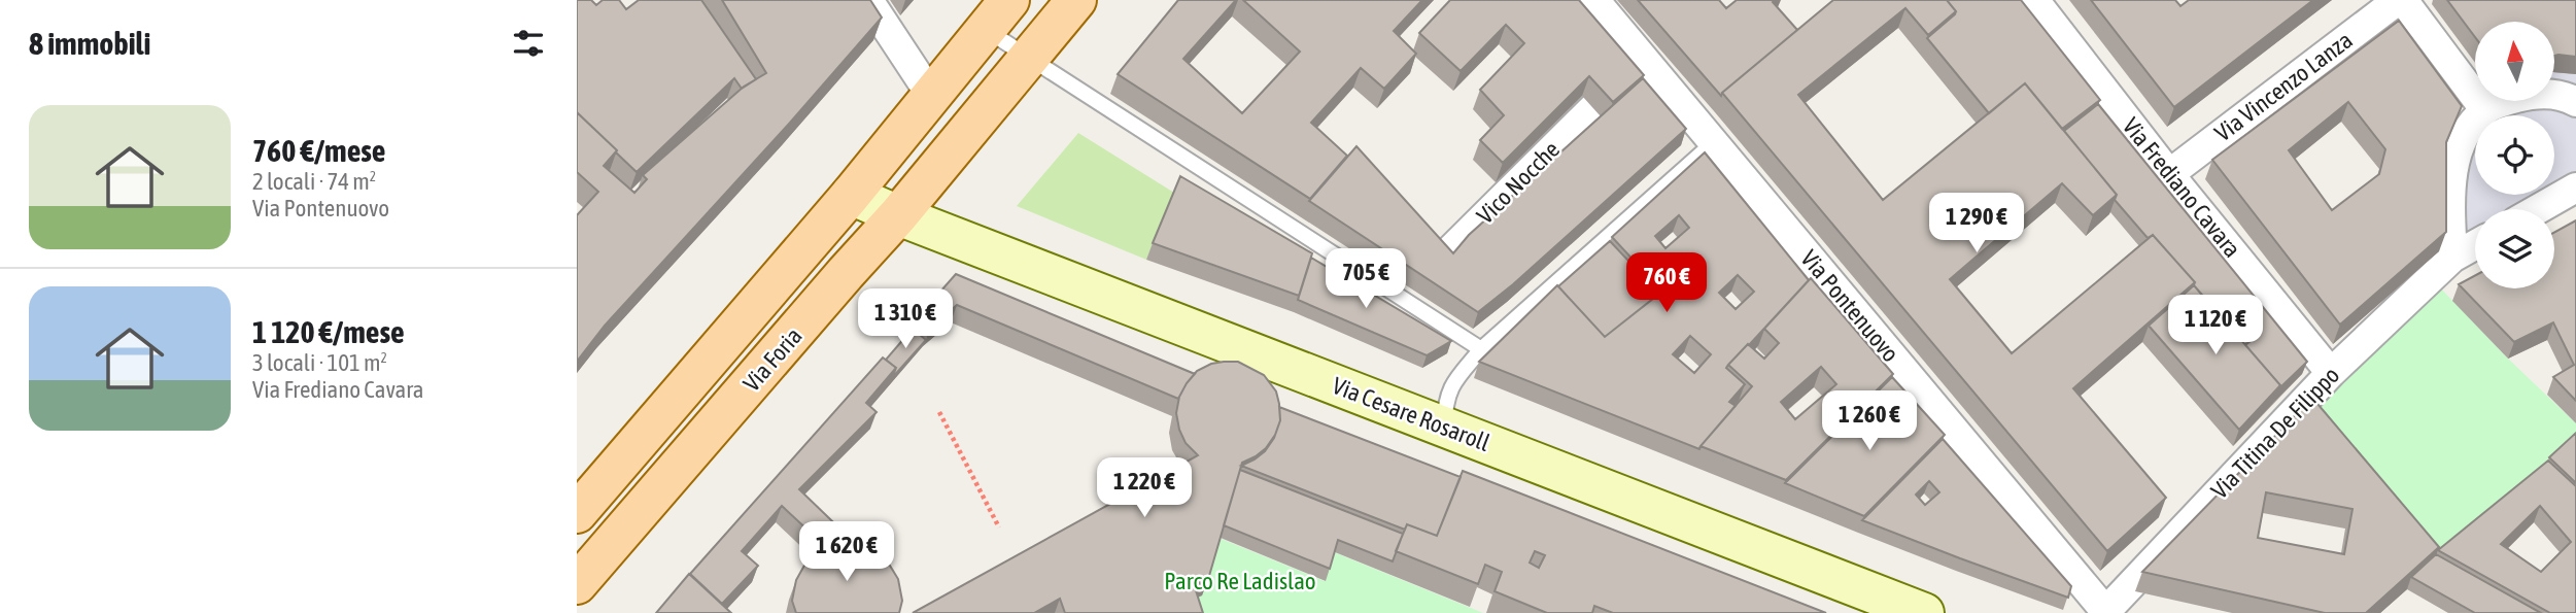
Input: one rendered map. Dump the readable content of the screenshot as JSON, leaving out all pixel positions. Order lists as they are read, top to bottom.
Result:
{
  "streets": {
    "main road": ["Via Foria", "Via Cesare Rosaroll"],
    "street": [
      "Via Vincenzo Lanza",
      "Vico Nocche",
      "Via Frediano Cavara",
      "Via Pontenuovo",
      "Via Titina De Filippo"
    ]
  },
  "crossings": [
    ["Via Vincenzo Lanza", "Via Frediano Cavara"],
    ["Via Frediano Cavara", "Via Titina De Filippo"],
    ["Via Pontenuovo", "Via Titina De Filippo"],
    ["Via Foria", "Via Cesare Rosaroll"]
  ],
  "parks": ["Parco Re Ladislao"],
  "north": "top",
  "page": {
    "heading": "8 immobili",
    "list": [
      {
        "name": "760 €/mese",
        "note": "2 locali · 74 m² · Via Pontenuovo"
      },
      {
        "name": "1 120 €/mese",
        "note": "3 locali · 101 m² · Via Frediano Cavara"
      }
    ],
    "price": [
      "1 290 €",
      "705 €",
      "760 €",
      "1 310 €",
      "1 120 €",
      "1 260 €",
      "1 220 €",
      "1 620 €"
    ]
  }
}
